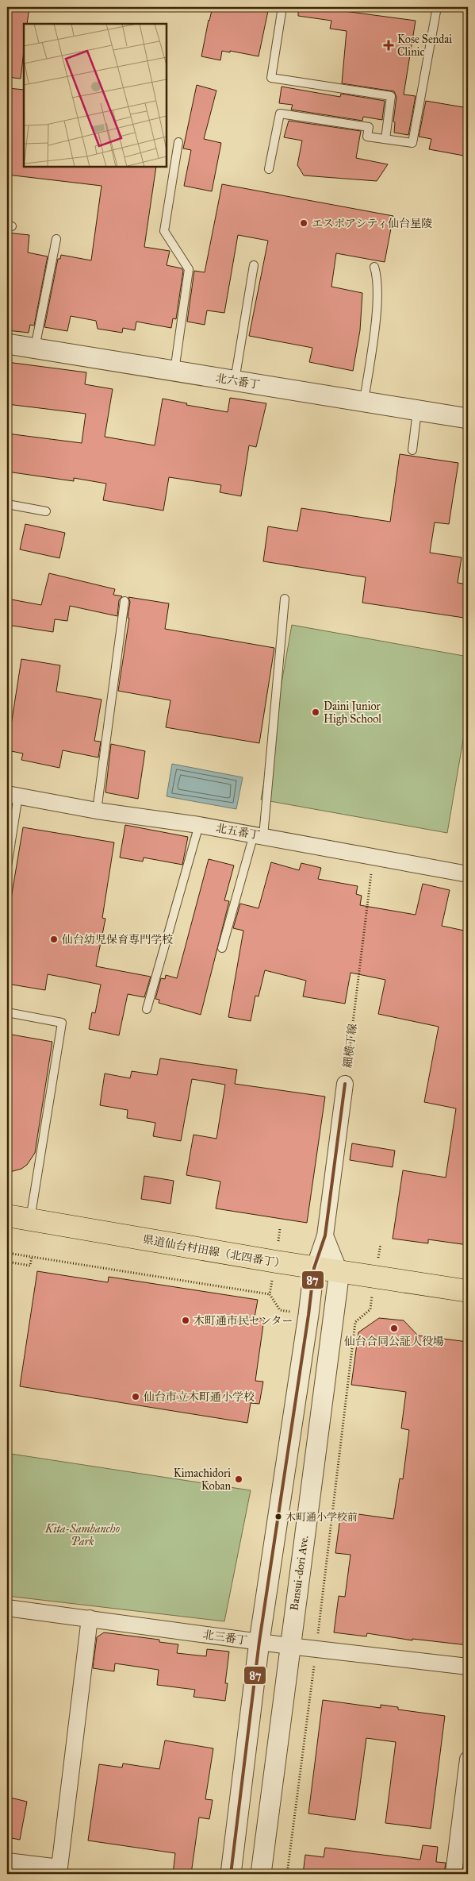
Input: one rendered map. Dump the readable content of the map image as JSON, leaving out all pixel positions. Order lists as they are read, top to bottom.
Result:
{
  "streets": {
    "main road": ["県道仙台村田線（北四番丁）"],
    "street": [
      "北六番丁",
      "北五番丁",
      "細横丁線",
      "Bansui-dori Ave.",
      "北三番丁"
    ]
  },
  "crossings": [
    ["北五番丁", "細横丁線"],
    ["細横丁線", "県道仙台村田線（北四番丁）"],
    ["県道仙台村田線（北四番丁）", "Bansui-dori Ave."],
    ["Bansui-dori Ave.", "北三番丁"]
  ],
  "parks": ["Kita-Sambancho Park"],
  "places": {
    "health": ["Kose Sendai Clinic"],
    "other": [
      "エスポアシティ仙台星陵",
      "Daini Junior High School",
      "仙台幼児保育専門学校",
      "木町通市民センター",
      "仙台合同公証人役場",
      "仙台市立木町通小学校",
      "Kimachidori Koban",
      "木町通小学校前"
    ]
  },
  "lines": ["transit line 87"]
}
